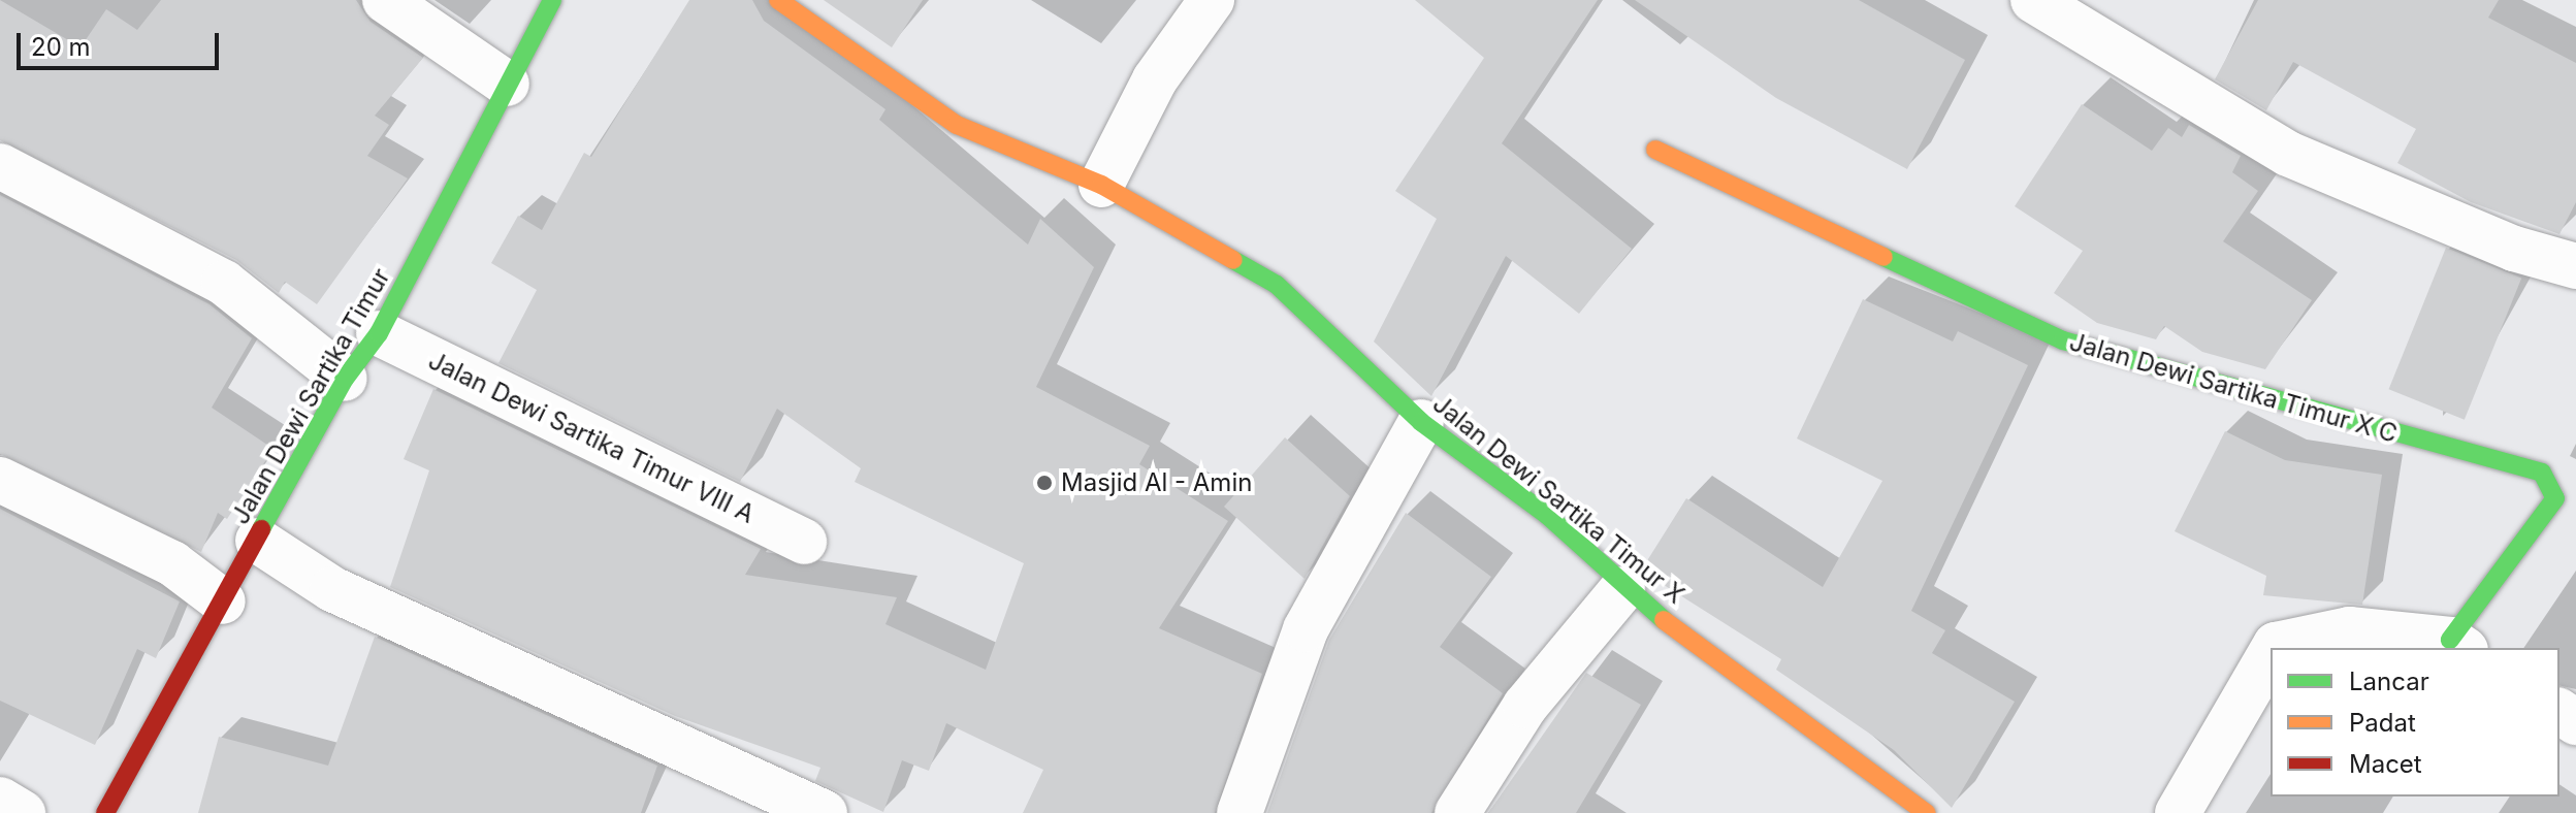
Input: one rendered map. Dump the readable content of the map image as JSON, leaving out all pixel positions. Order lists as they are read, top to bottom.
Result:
{
  "streets": {
    "street": [
      "Jalan Dewi Sartika Timur X C",
      "Jalan Dewi Sartika Timur",
      "Jalan Dewi Sartika Timur VIII A",
      "Jalan Dewi Sartika Timur X"
    ]
  },
  "crossings": [
    ["Jalan Dewi Sartika Timur", "Jalan Dewi Sartika Timur VIII A"]
  ],
  "places": ["Masjid Al - Amin"],
  "legend": ["Lancar", "Padat", "Macet"],
  "scale_bar": "20 m"
}
